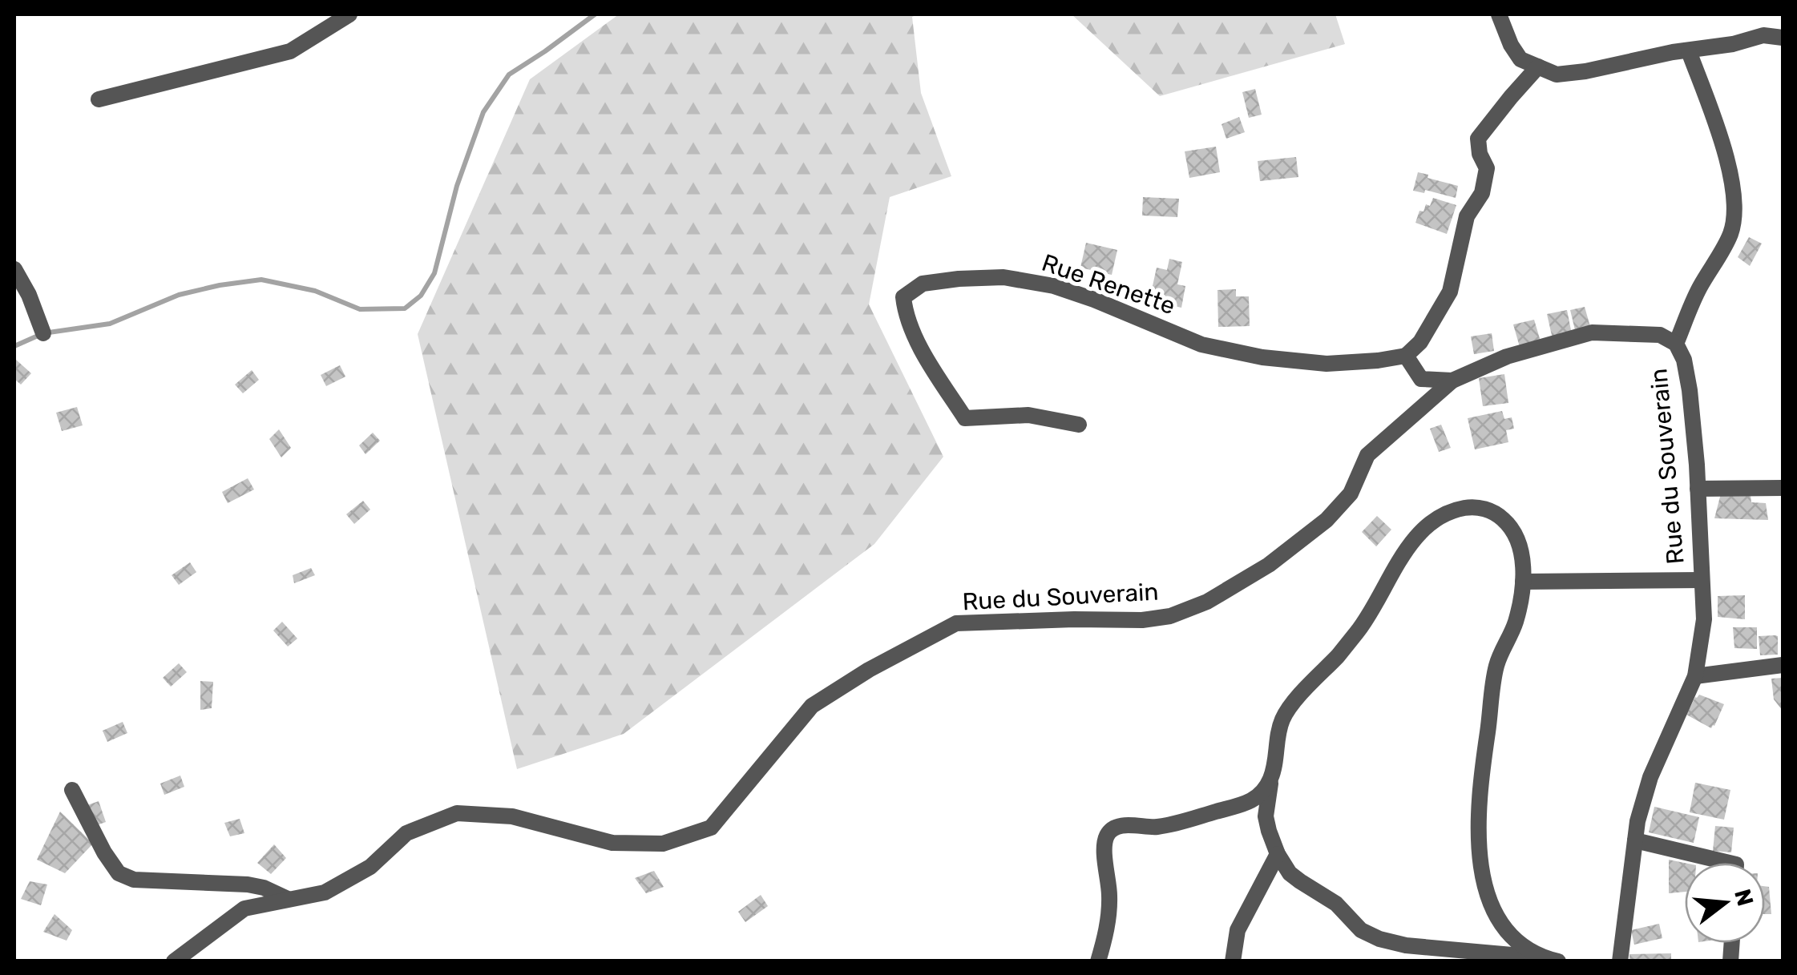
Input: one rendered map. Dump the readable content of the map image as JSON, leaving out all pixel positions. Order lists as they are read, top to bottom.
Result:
{
  "streets": {
    "street": ["Rue Renette", "Rue du Souverain"]
  },
  "north": "right"
}
